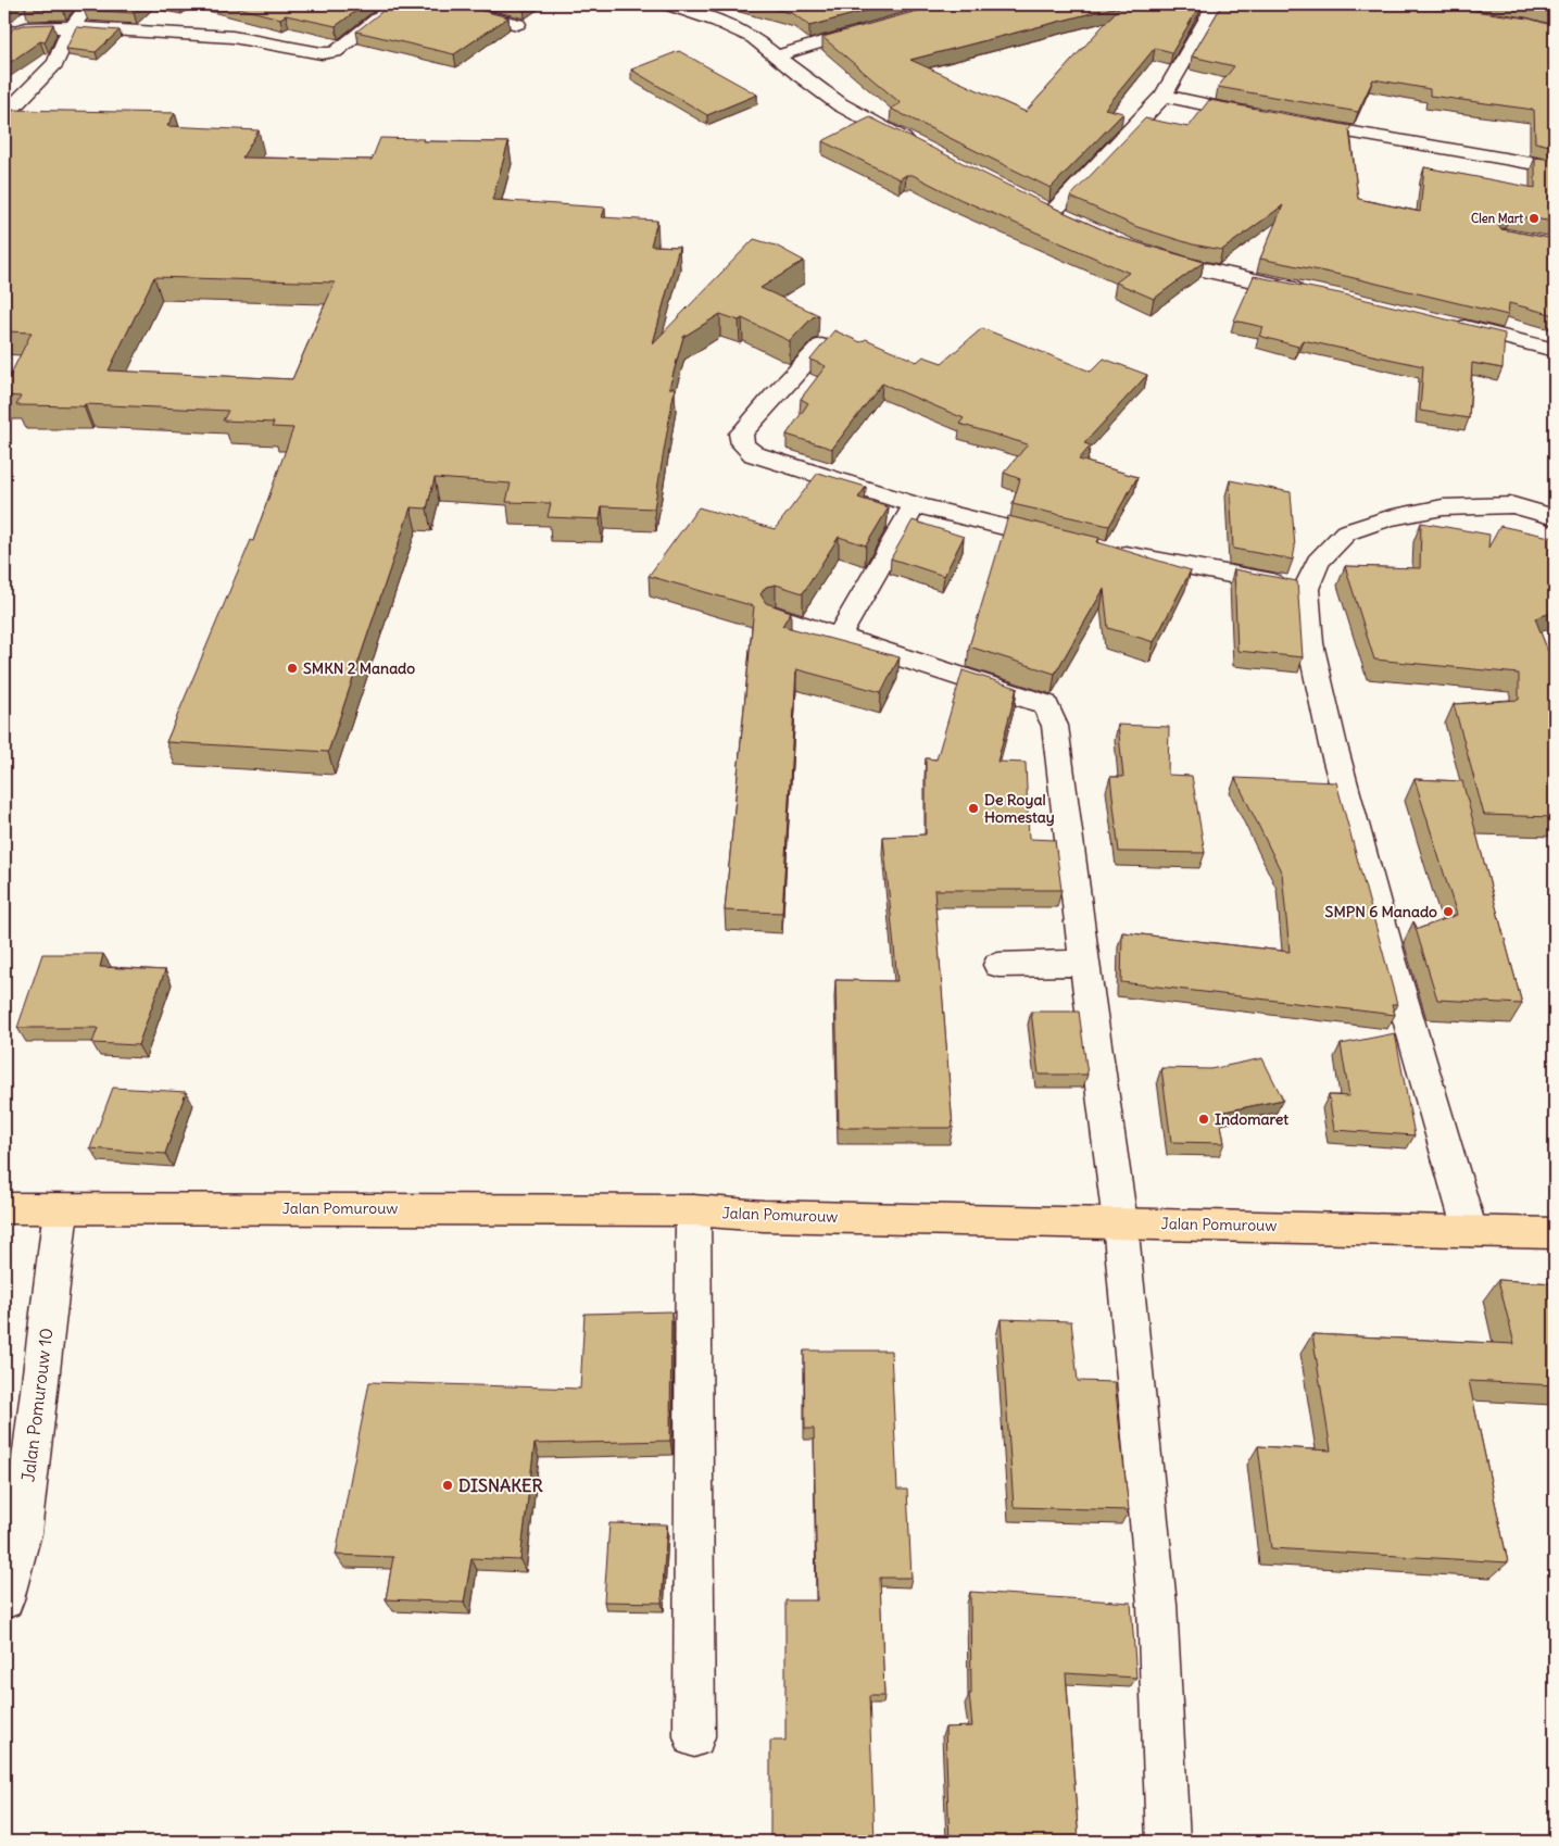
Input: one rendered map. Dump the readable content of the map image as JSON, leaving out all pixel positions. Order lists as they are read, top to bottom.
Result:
{
  "streets": {
    "main road": ["Jalan Pomurouw"],
    "street": ["Jalan Pomurouw 10"]
  },
  "crossings": [
    ["Jalan Pomurouw", "Jalan Pomurouw 10"]
  ],
  "places": [
    "Clen Mart",
    "SMKN 2 Manado",
    "De Royal Homestay",
    "SMPN 6 Manado",
    "Indomaret",
    "DISNAKER"
  ]
}
